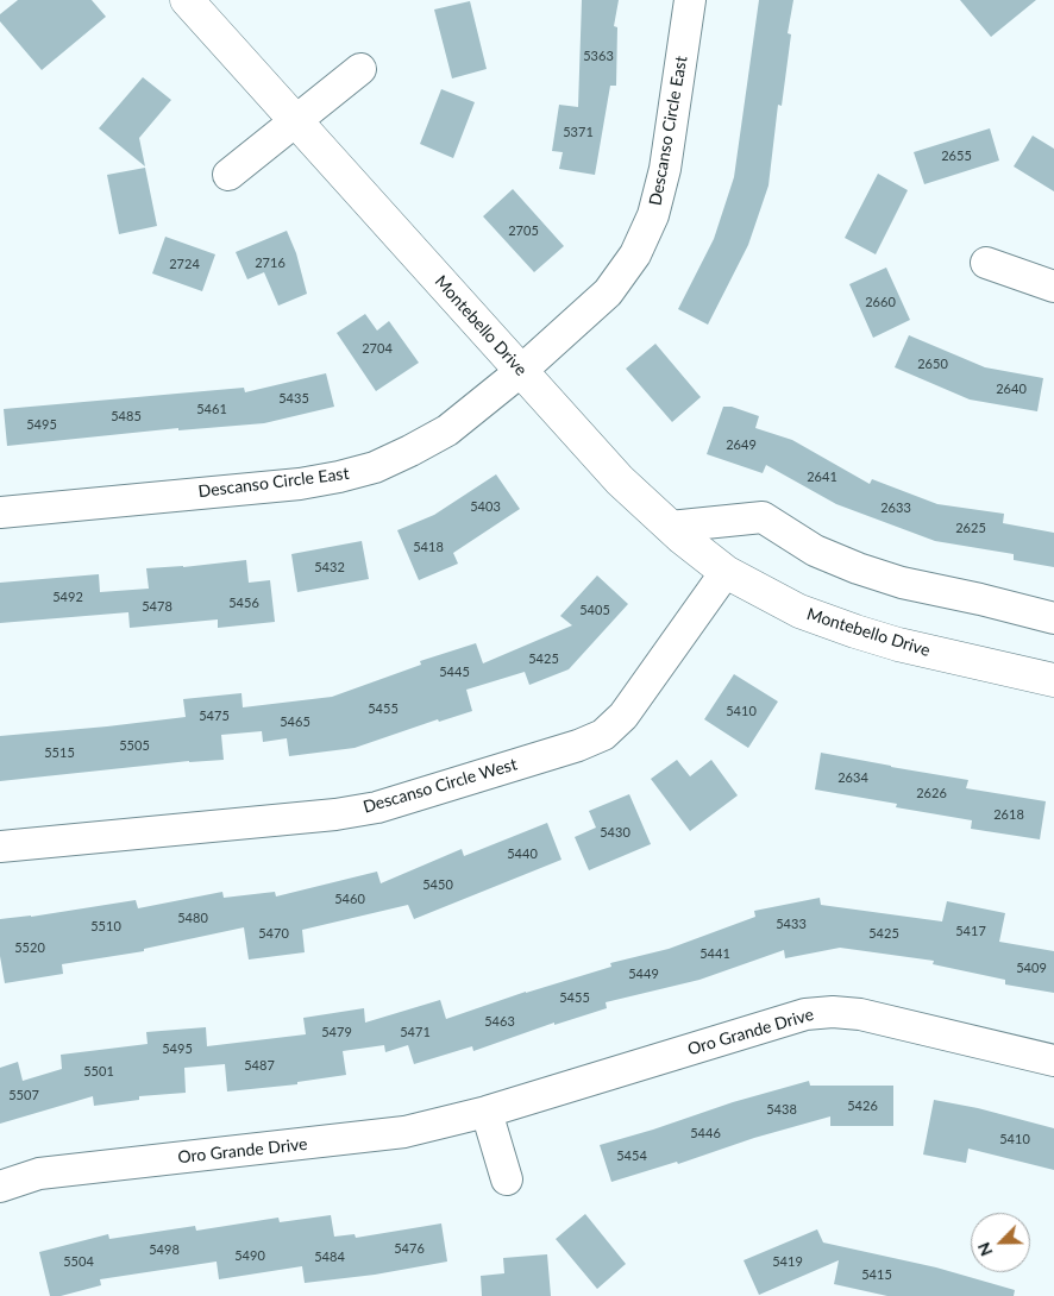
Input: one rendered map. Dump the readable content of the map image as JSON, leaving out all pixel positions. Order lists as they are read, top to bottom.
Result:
{
  "streets": {
    "street": [
      "Descanso Circle East",
      "Montebello Drive",
      "Descanso Circle West",
      "Oro Grande Drive"
    ]
  },
  "crossings": [
    ["Descanso Circle East", "Montebello Drive"],
    ["Montebello Drive", "Descanso Circle West"]
  ],
  "house_numbers": [
    "5363",
    "5371",
    "2655",
    "2705",
    "2716",
    "2724",
    "2660",
    "2704",
    "2650",
    "2640",
    "5435",
    "5461",
    "5485",
    "5495",
    "2649",
    "2641",
    "5403",
    "2633",
    "2625",
    "5418",
    "5432",
    "5492",
    "5456",
    "5478",
    "5405",
    "5425",
    "5445",
    "5455",
    "5410",
    "5475",
    "5465",
    "5505",
    "5515",
    "2634",
    "2626",
    "2618",
    "5430",
    "5440",
    "5450",
    "5460",
    "5480",
    "5433",
    "5510",
    "5417",
    "5470",
    "5425",
    "5520",
    "5441",
    "5409",
    "5449",
    "5455",
    "5463",
    "5479",
    "5471",
    "5495",
    "5487",
    "5501",
    "5507",
    "5426",
    "5438",
    "5446",
    "5410",
    "5454",
    "5476",
    "5498",
    "5490",
    "5484",
    "5504",
    "5419",
    "5415"
  ],
  "north": "bottom left"
}
